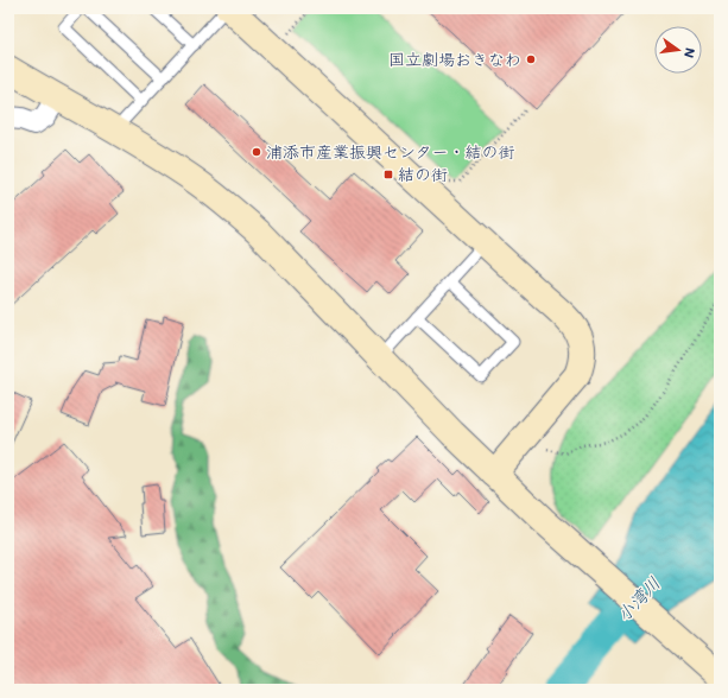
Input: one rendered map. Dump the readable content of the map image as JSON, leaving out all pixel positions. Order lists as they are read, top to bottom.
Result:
{
  "water": ["小湾川"],
  "places": {
    "other": ["国立劇場おきなわ", "浦添市産業振興センター・結の街"],
    "transit": ["結の街"]
  },
  "north": "right"
}
